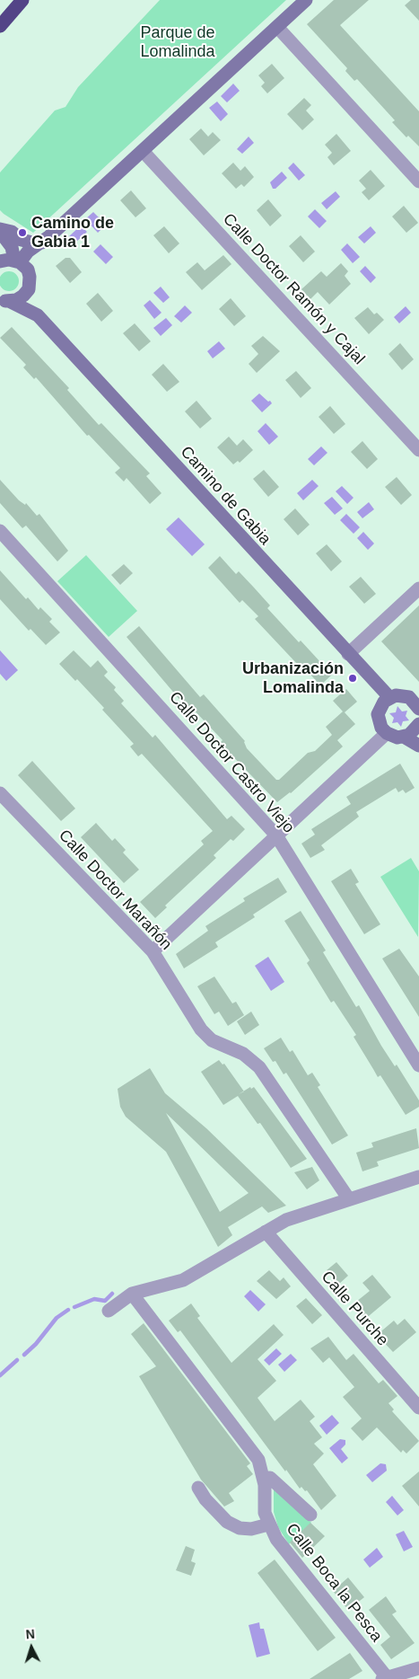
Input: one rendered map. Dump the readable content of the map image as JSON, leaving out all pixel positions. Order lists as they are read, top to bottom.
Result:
{
  "streets": {
    "street": [
      "Calle Doctor Ramón y Cajal",
      "Camino de Gabia",
      "Calle Doctor Castro Viejo",
      "Calle Doctor Marañón",
      "Calle Purche",
      "Calle Boca la Pesca"
    ]
  },
  "parks": ["Parque de Lomalinda"],
  "places": ["Camino de Gabia 1", "Urbanización Lomalinda"],
  "north": "top"
}
